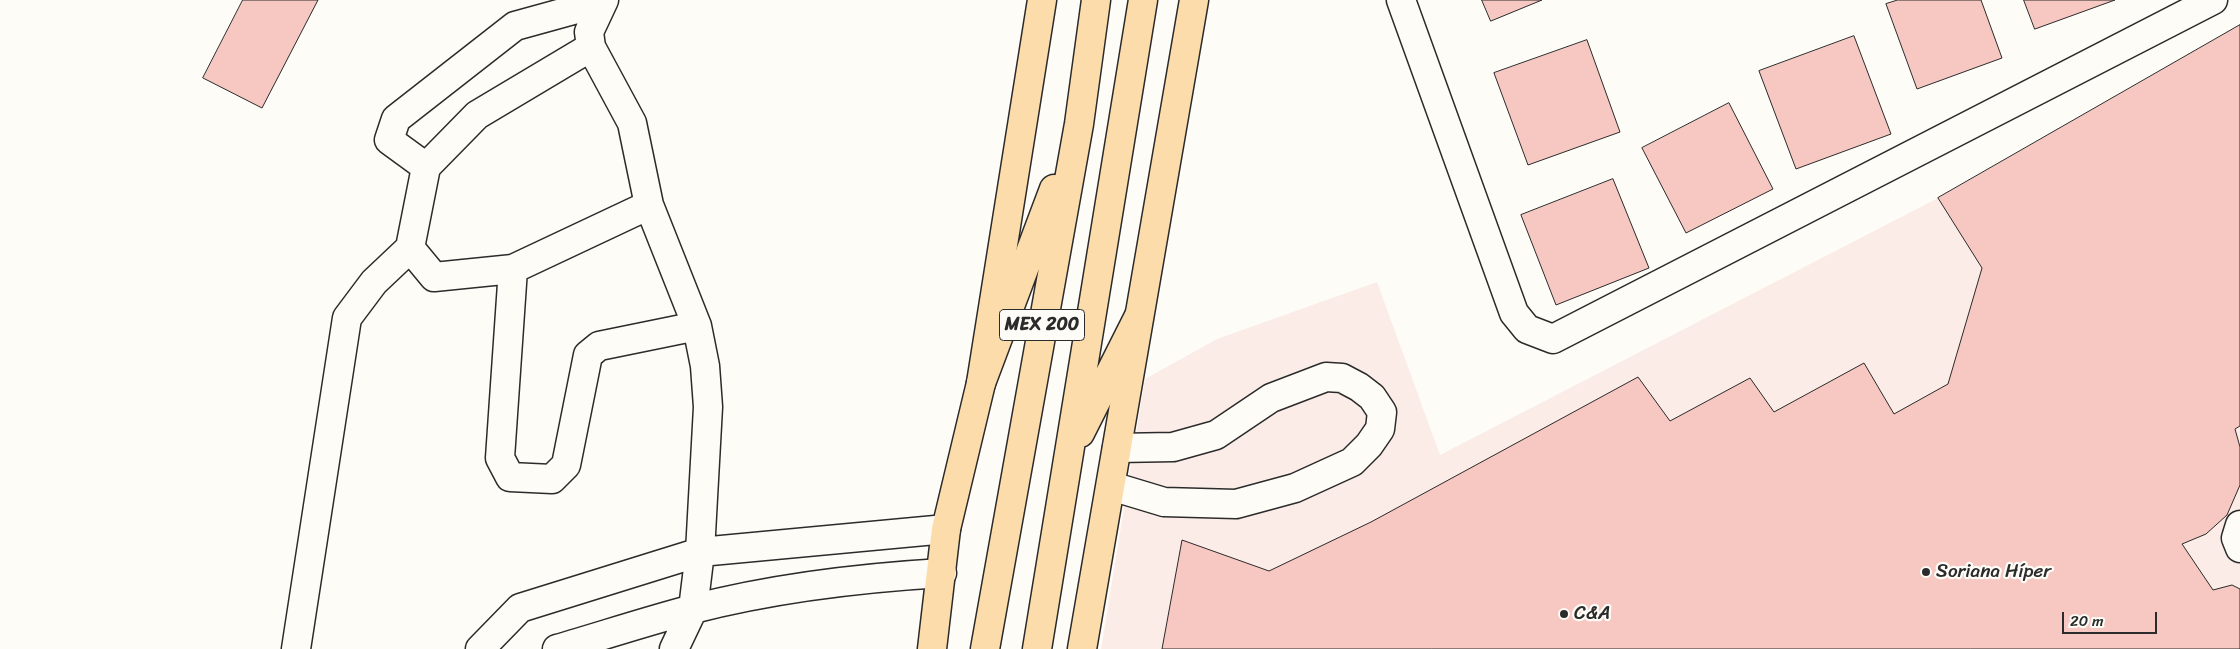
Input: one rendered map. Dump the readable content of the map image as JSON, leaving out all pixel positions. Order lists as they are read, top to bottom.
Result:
{
  "streets": {
    "main road": ["MEX 200"]
  },
  "places": ["Soriana Híper", "C&A"],
  "scale_bar": "20 m"
}
